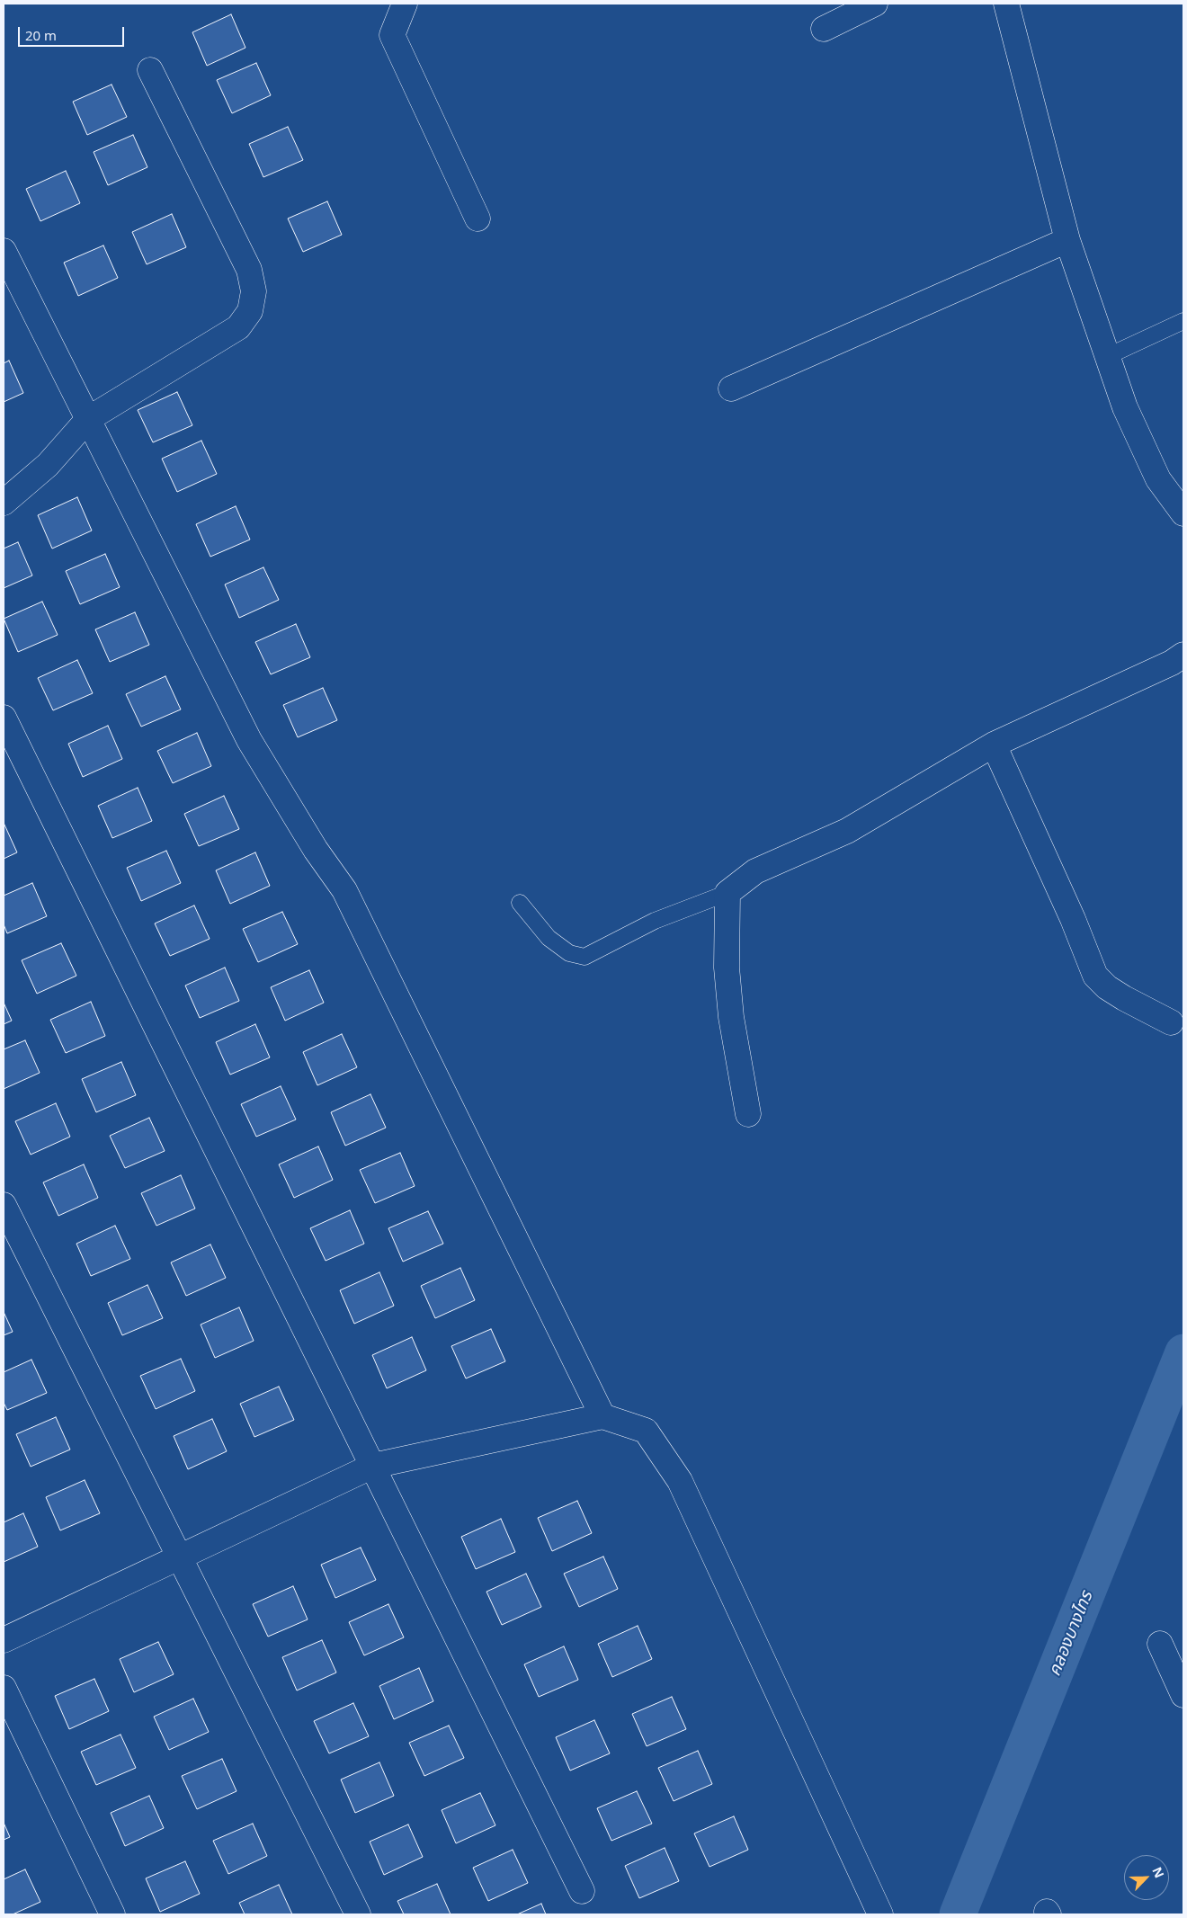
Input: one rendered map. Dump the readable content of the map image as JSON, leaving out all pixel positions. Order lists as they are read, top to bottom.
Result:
{
  "water": ["คลองบางไทร"],
  "scale_bar": "20 m",
  "north": "top right"
}
